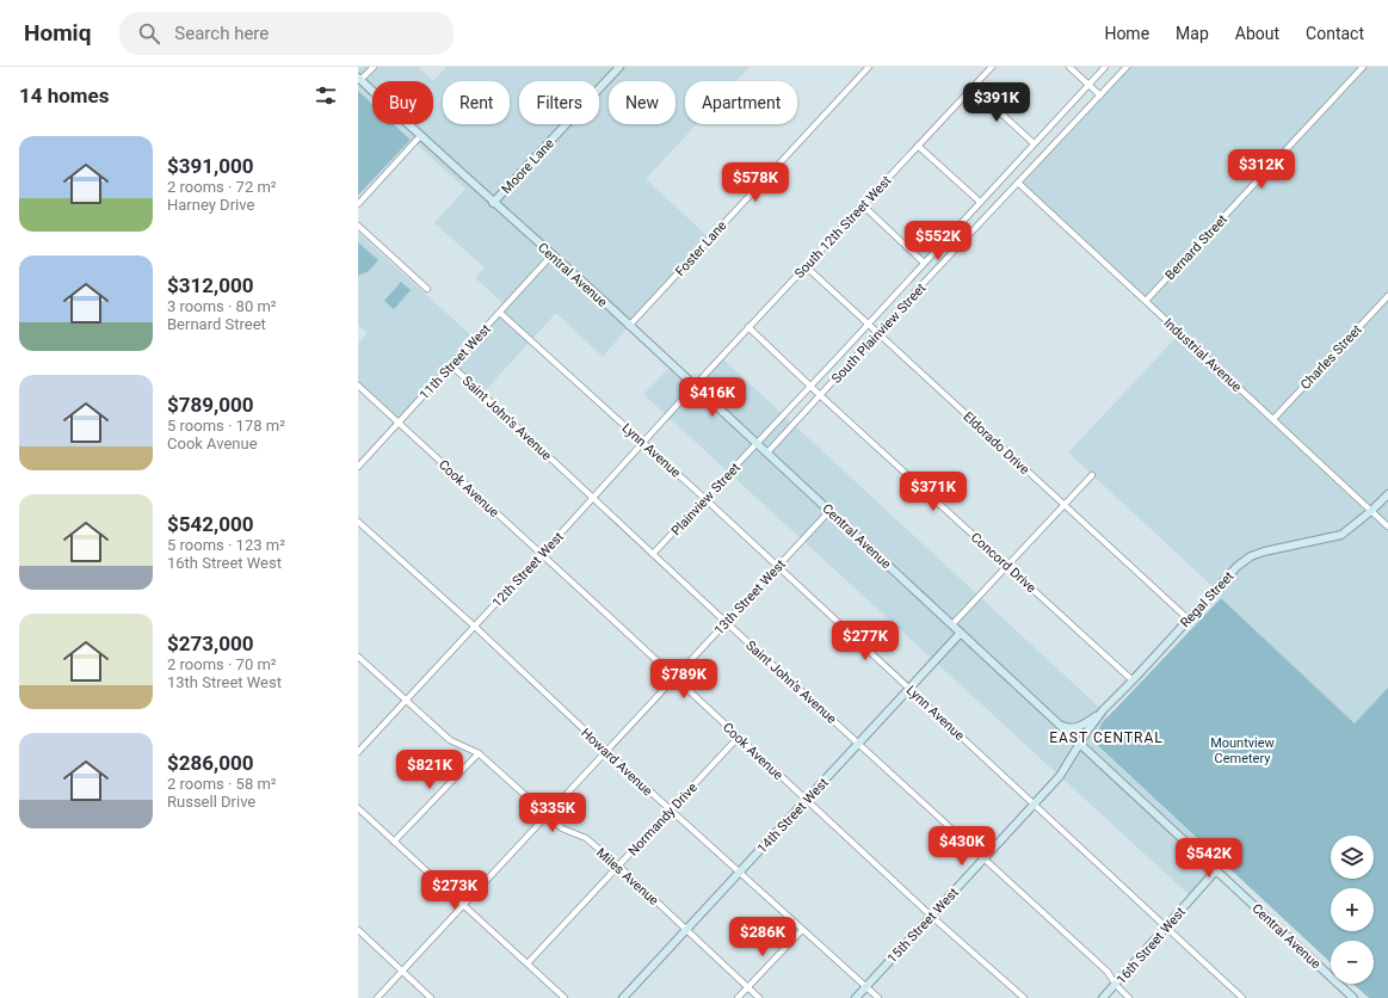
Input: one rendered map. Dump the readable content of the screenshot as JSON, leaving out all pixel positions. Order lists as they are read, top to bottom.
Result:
{
  "streets": {
    "street": [
      "Moore Lane",
      "South 12th Street West",
      "Bernard Street",
      "Foster Lane",
      "Central Avenue",
      "South Plainview Street",
      "Industrial Avenue",
      "Charles Street",
      "11th Street West",
      "Saint John's Avenue",
      "Eldorado Drive",
      "Lynn Avenue",
      "Cook Avenue",
      "Plainview Street",
      "Concord Drive",
      "12th Street West",
      "13th Street West",
      "Regal Street",
      "Howard Avenue",
      "14th Street West",
      "Normandy Drive",
      "Miles Avenue",
      "15th Street West",
      "16th Street West"
    ]
  },
  "crossings": [
    ["Moore Lane", "Central Avenue"],
    ["South 12th Street West", "Central Avenue"],
    ["South 12th Street West", "Eldorado Drive"],
    ["South 12th Street West", "Concord Drive"],
    ["South 12th Street West", "12th Street West"],
    ["Bernard Street", "Industrial Avenue"],
    ["Foster Lane", "Central Avenue"],
    ["Central Avenue", "South Plainview Street"],
    ["Central Avenue", "11th Street West"],
    ["Central Avenue", "Plainview Street"],
    ["Central Avenue", "12th Street West"],
    ["Central Avenue", "13th Street West"],
    ["Central Avenue", "Regal Street"],
    ["Central Avenue", "14th Street West"],
    ["Central Avenue", "15th Street West"],
    ["Central Avenue", "16th Street West"],
    ["South Plainview Street", "Industrial Avenue"],
    ["South Plainview Street", "Eldorado Drive"],
    ["South Plainview Street", "Plainview Street"],
    ["South Plainview Street", "Concord Drive"],
    ["Industrial Avenue", "Charles Street"],
    ["Industrial Avenue", "Regal Street"],
    ["11th Street West", "Saint John's Avenue"],
    ["11th Street West", "Lynn Avenue"],
    ["11th Street West", "Cook Avenue"],
    ["Saint John's Avenue", "Plainview Street"],
    ["Saint John's Avenue", "12th Street West"],
    ["Saint John's Avenue", "13th Street West"],
    ["Saint John's Avenue", "14th Street West"],
    ["Saint John's Avenue", "15th Street West"],
    ["Saint John's Avenue", "16th Street West"],
    ["Eldorado Drive", "Regal Street"],
    ["Lynn Avenue", "Plainview Street"],
    ["Lynn Avenue", "12th Street West"],
    ["Lynn Avenue", "13th Street West"],
    ["Lynn Avenue", "14th Street West"],
    ["Lynn Avenue", "15th Street West"],
    ["Lynn Avenue", "16th Street West"],
    ["Cook Avenue", "12th Street West"],
    ["Cook Avenue", "13th Street West"],
    ["Cook Avenue", "14th Street West"],
    ["Cook Avenue", "Normandy Drive"],
    ["Cook Avenue", "15th Street West"],
    ["Concord Drive", "Regal Street"],
    ["12th Street West", "Howard Avenue"],
    ["12th Street West", "Miles Avenue"],
    ["13th Street West", "Howard Avenue"],
    ["13th Street West", "Miles Avenue"],
    ["Regal Street", "15th Street West"],
    ["Howard Avenue", "14th Street West"],
    ["Howard Avenue", "Normandy Drive"],
    ["Howard Avenue", "15th Street West"],
    ["14th Street West", "Miles Avenue"],
    ["Normandy Drive", "Miles Avenue"]
  ],
  "districts": ["EAST CENTRAL"],
  "parks": ["Mountview Cemetery"],
  "page": {
    "header": "Homiq",
    "search": "Search here",
    "nav": [
      "Home",
      "Map",
      "About",
      "Contact"
    ],
    "heading": "14 homes",
    "chip": [
      "Buy",
      "Rent",
      "Filters",
      "New",
      "Apartment"
    ],
    "price": [
      "$391K",
      "$312K",
      "$578K",
      "$552K",
      "$416K",
      "$371K",
      "$277K",
      "$789K",
      "$821K",
      "$335K",
      "$430K",
      "$542K",
      "$273K",
      "$286K"
    ],
    "list": [
      {
        "name": "$391,000",
        "note": "2 rooms · 72 m² · Harney Drive"
      },
      {
        "name": "$312,000",
        "note": "3 rooms · 80 m² · Bernard Street"
      },
      {
        "name": "$789,000",
        "note": "5 rooms · 178 m² · Cook Avenue"
      },
      {
        "name": "$542,000",
        "note": "5 rooms · 123 m² · 16th Street West"
      },
      {
        "name": "$273,000",
        "note": "2 rooms · 70 m² · 13th Street West"
      },
      {
        "name": "$286,000",
        "note": "2 rooms · 58 m² · Russell Drive"
      }
    ],
    "map_buttons": ["+", "−"]
  }
}
